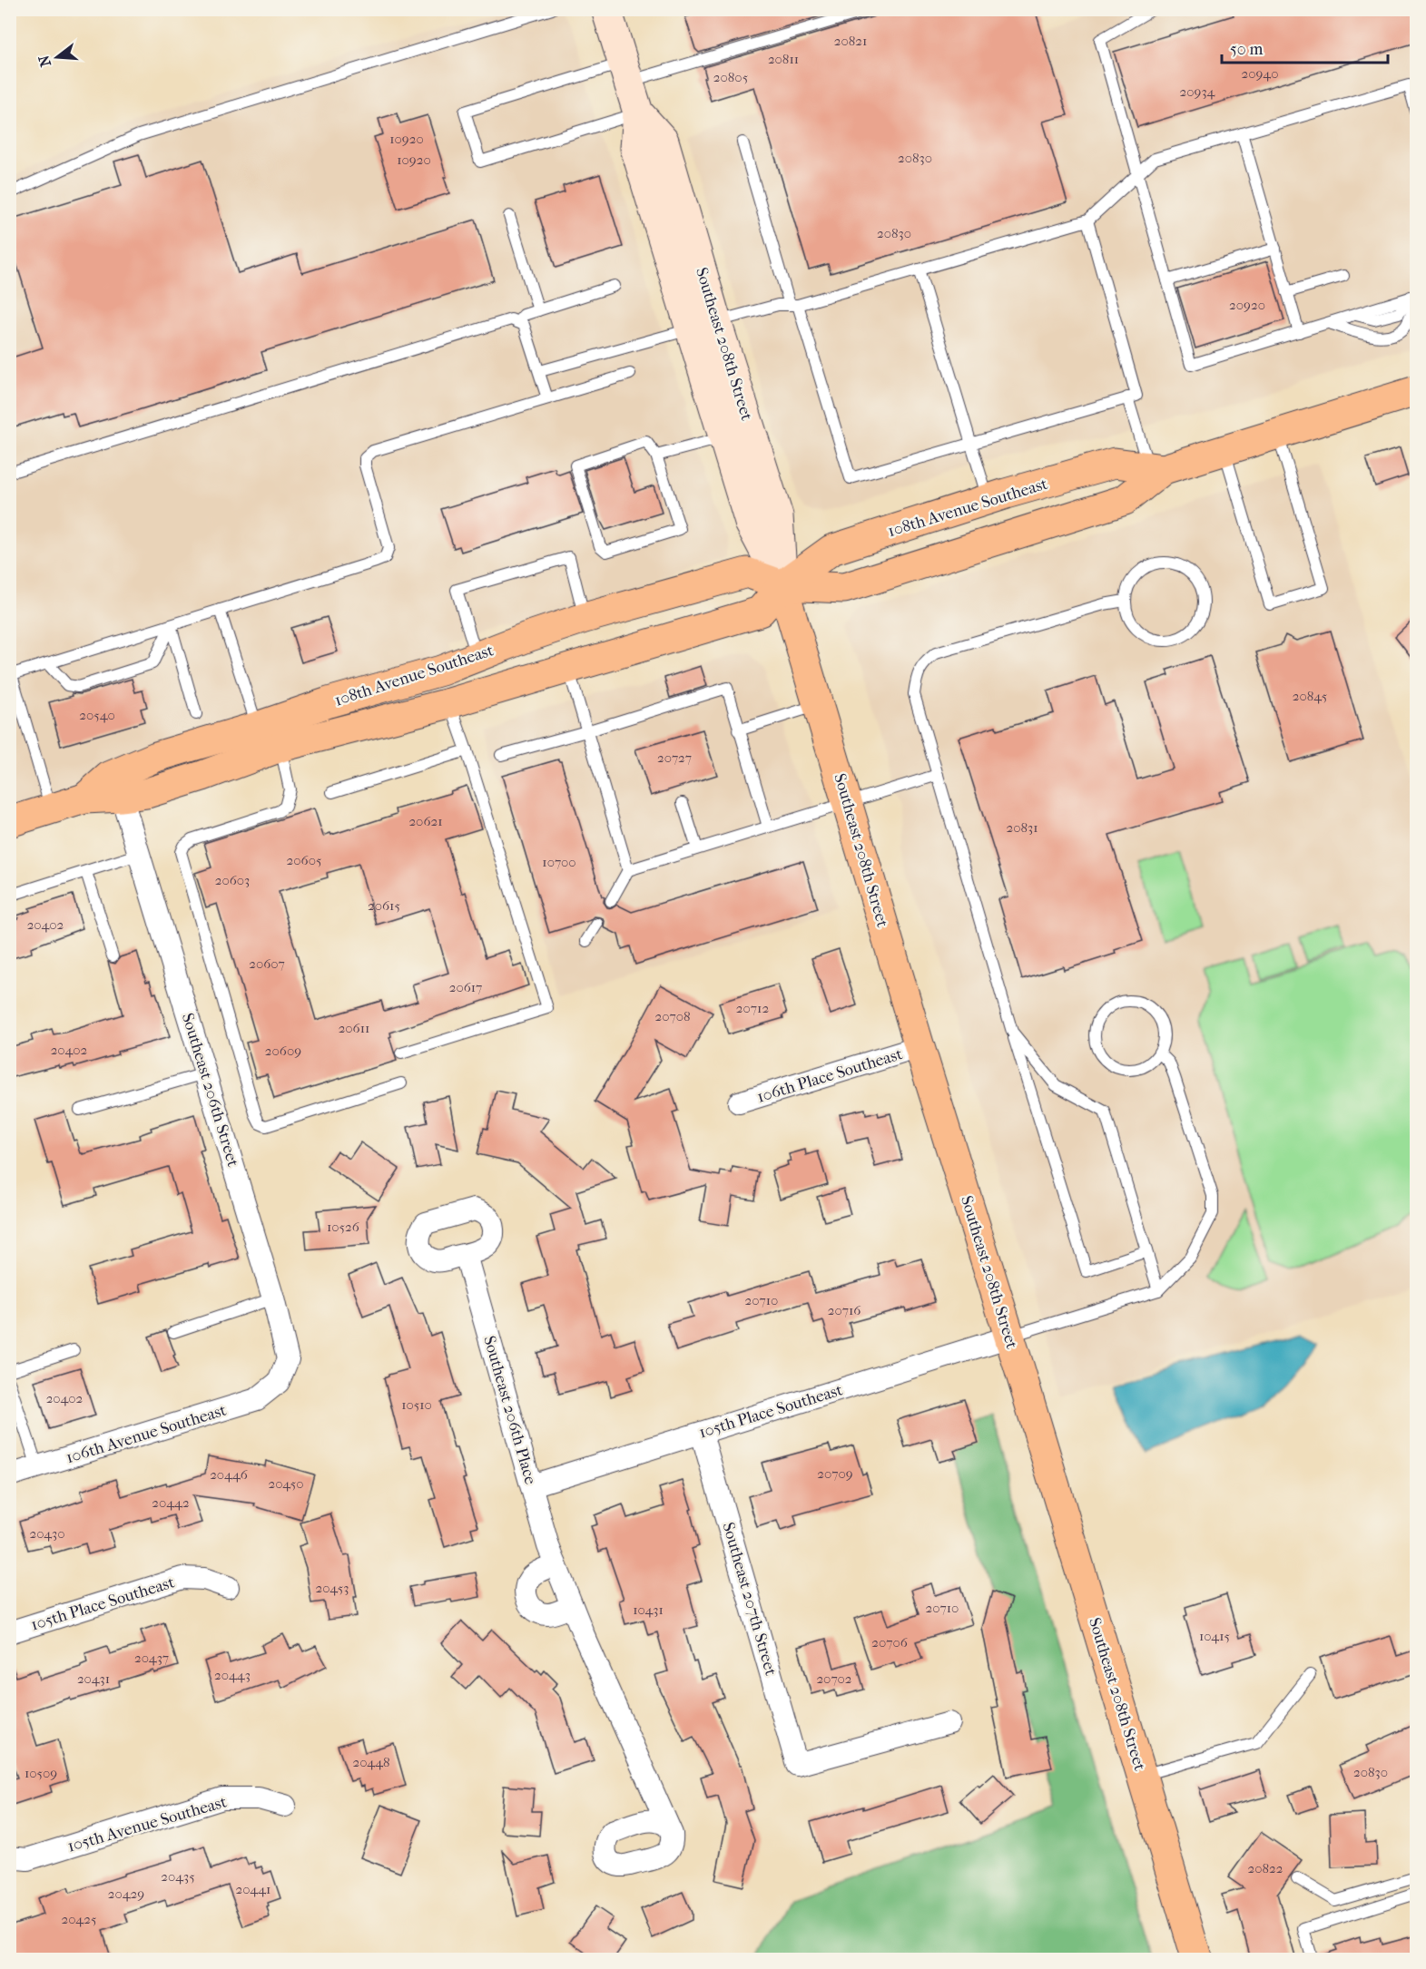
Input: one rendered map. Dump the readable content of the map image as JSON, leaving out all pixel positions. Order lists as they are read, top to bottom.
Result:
{
  "streets": {
    "main road": ["Southeast 208th Street", "108th Avenue Southeast"],
    "street": [
      "106th Place Southeast",
      "Southeast 206th Street",
      "Southeast 206th Place",
      "105th Place Southeast",
      "106th Avenue Southeast",
      "Southeast 207th Street",
      "105th Avenue Southeast"
    ]
  },
  "crossings": [
    ["Southeast 208th Street", "108th Avenue Southeast"],
    ["Southeast 208th Street", "106th Place Southeast"],
    ["Southeast 208th Street", "105th Place Southeast"],
    ["108th Avenue Southeast", "Southeast 206th Street"],
    ["Southeast 206th Street", "106th Avenue Southeast"],
    ["Southeast 206th Place", "105th Place Southeast"],
    ["105th Place Southeast", "Southeast 207th Street"]
  ],
  "house_numbers": [
    "20821",
    "20811",
    "20940",
    "20805",
    "20934",
    "10920",
    "20830",
    "10920",
    "20830",
    "20920",
    "20845",
    "20540",
    "20727",
    "20621",
    "20831",
    "20605",
    "10700",
    "20603",
    "20615",
    "20402",
    "20607",
    "20617",
    "20712",
    "20708",
    "20611",
    "20402",
    "20609",
    "10526",
    "20710",
    "20716",
    "20402",
    "10510",
    "20709",
    "20446",
    "20450",
    "20442",
    "20430",
    "20453",
    "20710",
    "10431",
    "10415",
    "20706",
    "20437",
    "20443",
    "20431",
    "20702",
    "20448",
    "20830",
    "10509",
    "20822",
    "20435",
    "20441",
    "20429",
    "20425"
  ],
  "scale_bar": "50 m",
  "north": "left"
}
